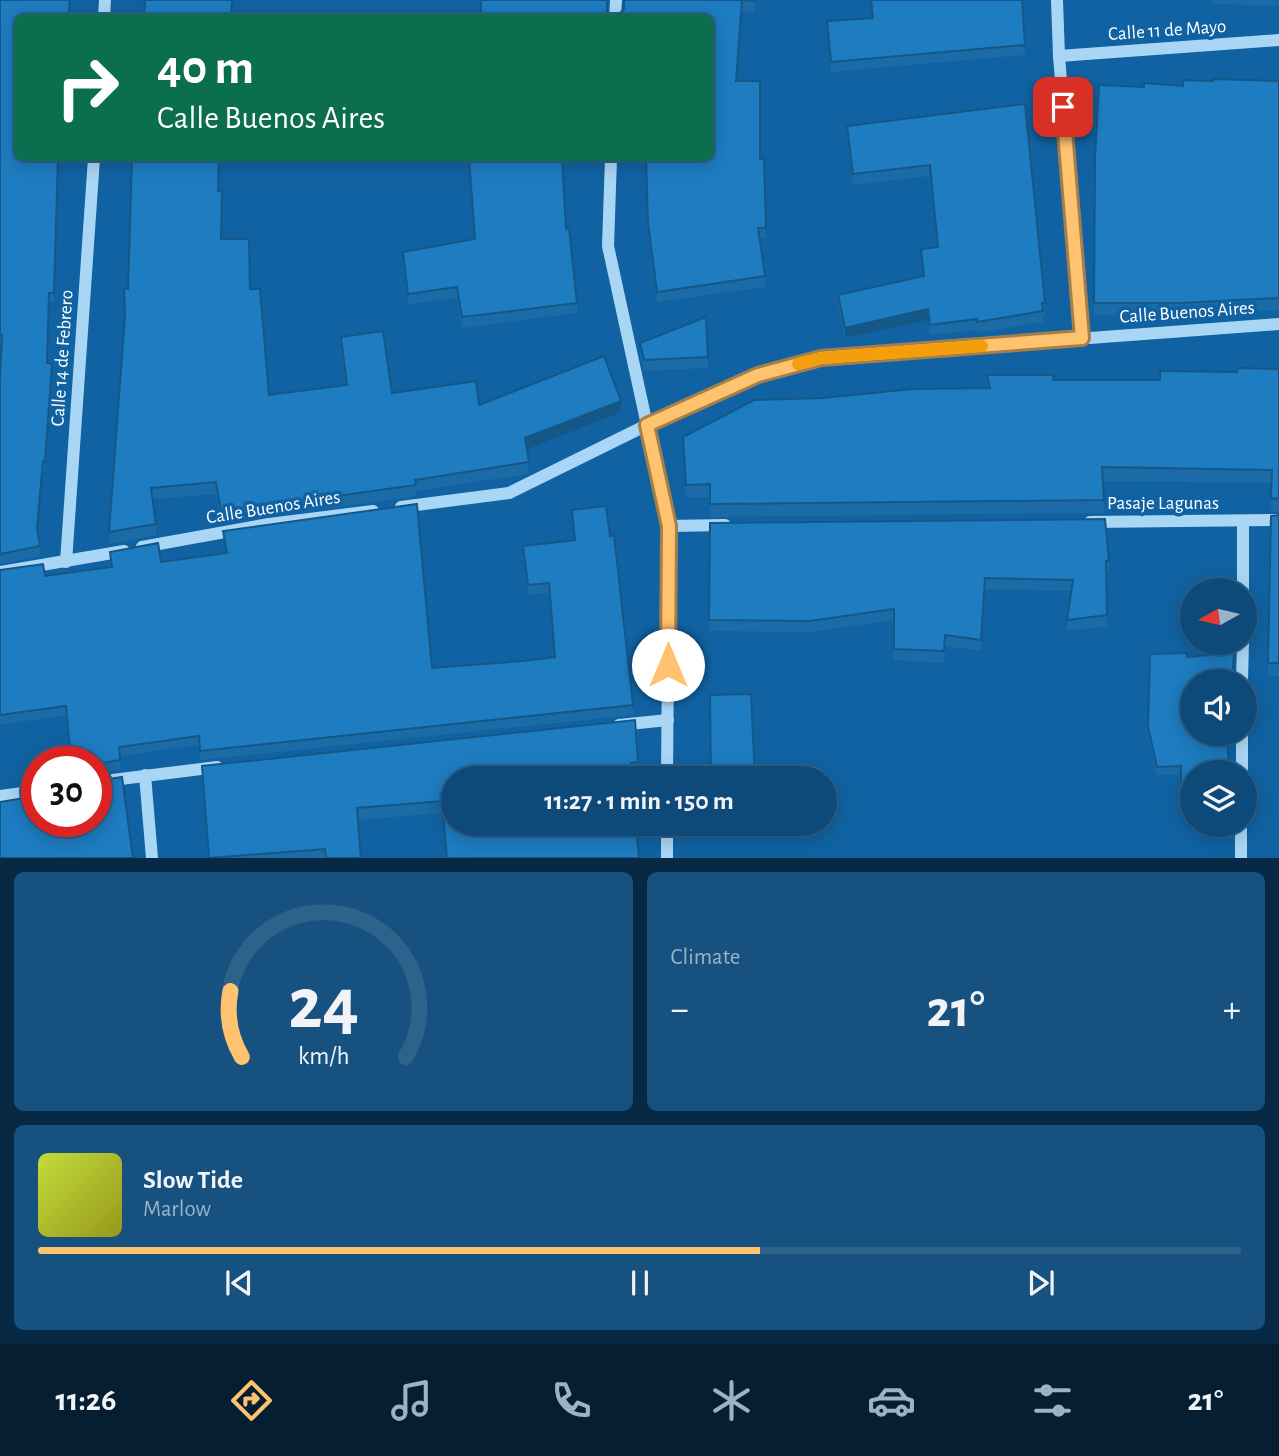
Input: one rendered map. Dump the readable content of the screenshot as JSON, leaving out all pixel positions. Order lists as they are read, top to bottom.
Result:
{
  "streets": {
    "street": [
      "Calle 11 de Mayo",
      "Calle Buenos Aires",
      "Calle 14 de Febrero",
      "Pasaje Lagunas"
    ]
  },
  "crossings": [
    ["Calle Buenos Aires", "Calle 14 de Febrero"]
  ],
  "north": "left",
  "page": {
    "turn": ["40 m", "Calle Buenos Aires"],
    "limit": "30",
    "trip": "11:27 · 1 min · 150 m",
    "tile": "Climate",
    "heat": ["−", "21°", "+"],
    "song": ["Slow Tide", "Marlow"],
    "tabs": ["11:26", "21°"],
    "gauge": ["24", "km/h"]
  }
}
